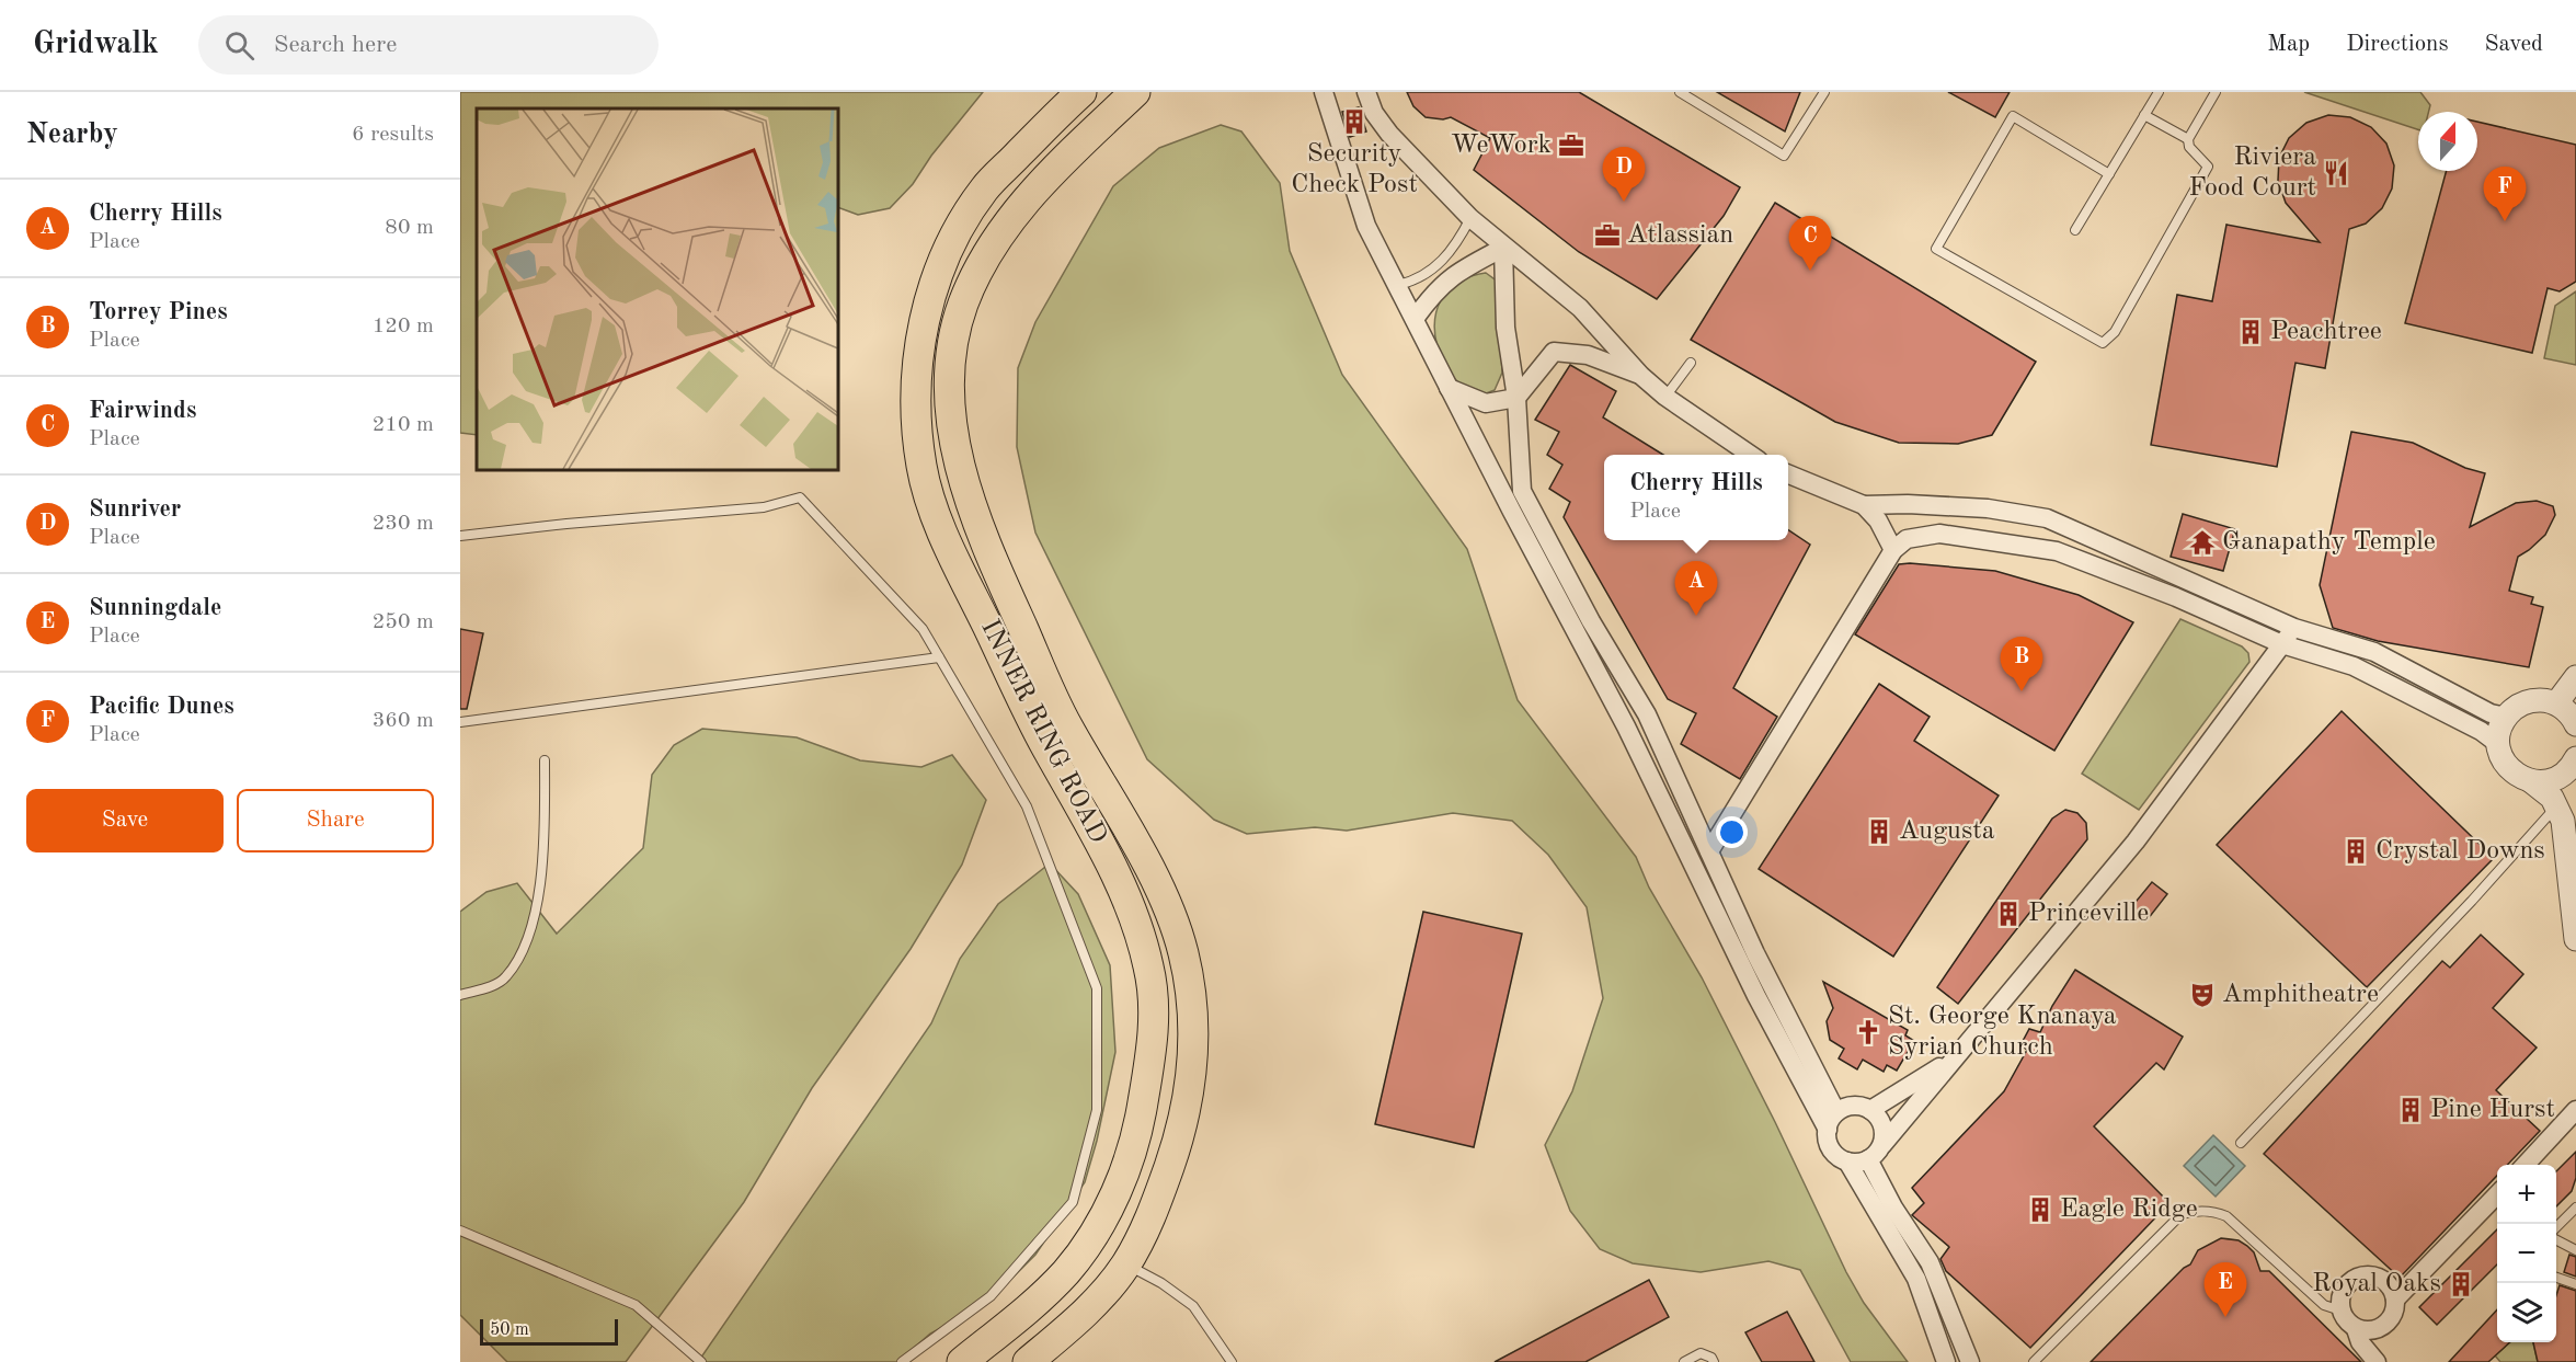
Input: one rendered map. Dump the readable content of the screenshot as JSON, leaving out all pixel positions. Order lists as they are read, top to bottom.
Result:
{
  "streets": {
    "main road": ["INNER RING ROAD"]
  },
  "places": {
    "building": [
      "Security Check Post",
      "Peachtree",
      "Augusta",
      "Crystal Downs",
      "Princeville",
      "Pine Hurst",
      "Eagle Ridge",
      "Royal Oaks"
    ],
    "office": ["WeWork", "Atlassian"],
    "restaurant": ["Riviera Food Court"],
    "temple": ["Ganapathy Temple"],
    "theatre": ["Amphitheatre"],
    "church": ["St. George Knanaya Syrian Church"]
  },
  "scale_bar": "50 m",
  "north": "top",
  "page": {
    "header": "Gridwalk",
    "search": "Search here",
    "nav": ["Map", "Directions", "Saved"],
    "heading": ["Nearby", "6 results"],
    "pins": [
      "D",
      "F",
      "C",
      "A",
      "B",
      "E"
    ],
    "list": [
      {
        "mark": "A",
        "name": "Cherry Hills",
        "note": "Place",
        "value": "80 m"
      },
      {
        "mark": "B",
        "name": "Torrey Pines",
        "note": "Place",
        "value": "120 m"
      },
      {
        "mark": "C",
        "name": "Fairwinds",
        "note": "Place",
        "value": "210 m"
      },
      {
        "mark": "D",
        "name": "Sunriver",
        "note": "Place",
        "value": "230 m"
      },
      {
        "mark": "E",
        "name": "Sunningdale",
        "note": "Place",
        "value": "250 m"
      },
      {
        "mark": "F",
        "name": "Pacific Dunes",
        "note": "Place",
        "value": "360 m"
      }
    ],
    "popup": ["Cherry Hills", "Place"],
    "buttons": ["Save", "Share"],
    "map_buttons": ["+", "−"],
    "scale": "50 m"
  }
}
